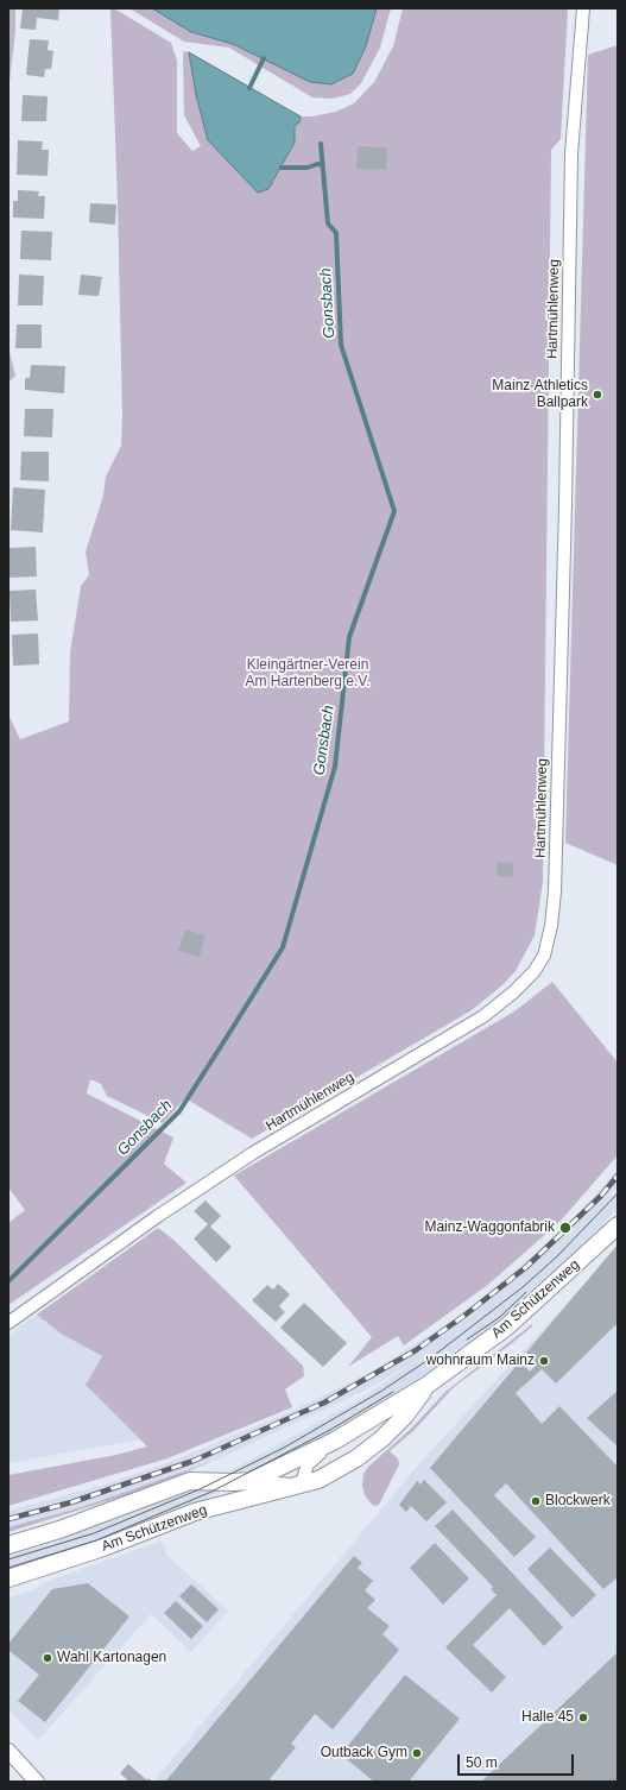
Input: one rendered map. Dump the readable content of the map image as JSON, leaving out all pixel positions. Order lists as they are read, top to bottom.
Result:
{
  "streets": {
    "main road": ["Am Schützenweg"],
    "street": ["Hartmühlenweg"]
  },
  "water": ["Gonsbach"],
  "parks": ["Kleingärtner-Verein Am Hartenberg e.V."],
  "places": [
    "Mainz Athletics Ballpark",
    "Mainz-Waggonfabrik",
    "wohnraum Mainz",
    "Blockwerk",
    "Wahl Kartonagen",
    "Halle 45",
    "Outback Gym"
  ],
  "scale_bar": "50 m"
}
